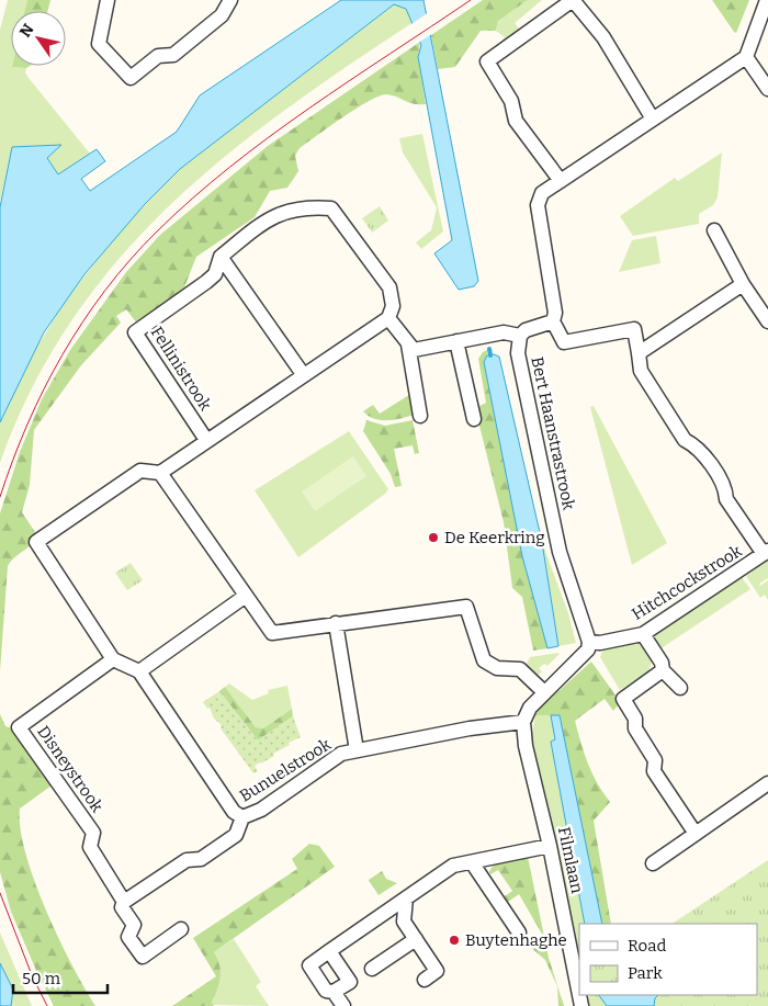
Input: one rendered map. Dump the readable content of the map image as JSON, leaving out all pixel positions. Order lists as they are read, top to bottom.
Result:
{
  "streets": {
    "street": [
      "Fellinistrook",
      "Bert Haanstrastrook",
      "Hitchcockstrook",
      "Disneystrook",
      "Bunuelstrook",
      "Filmlaan"
    ]
  },
  "crossings": [
    ["Bert Haanstrastrook", "Hitchcockstrook"],
    ["Bunuelstrook", "Filmlaan"]
  ],
  "places": ["De Keerkring", "Buytenhaghe"],
  "legend": ["Road", "Park"],
  "scale_bar": "50 m",
  "north": "top left"
}
